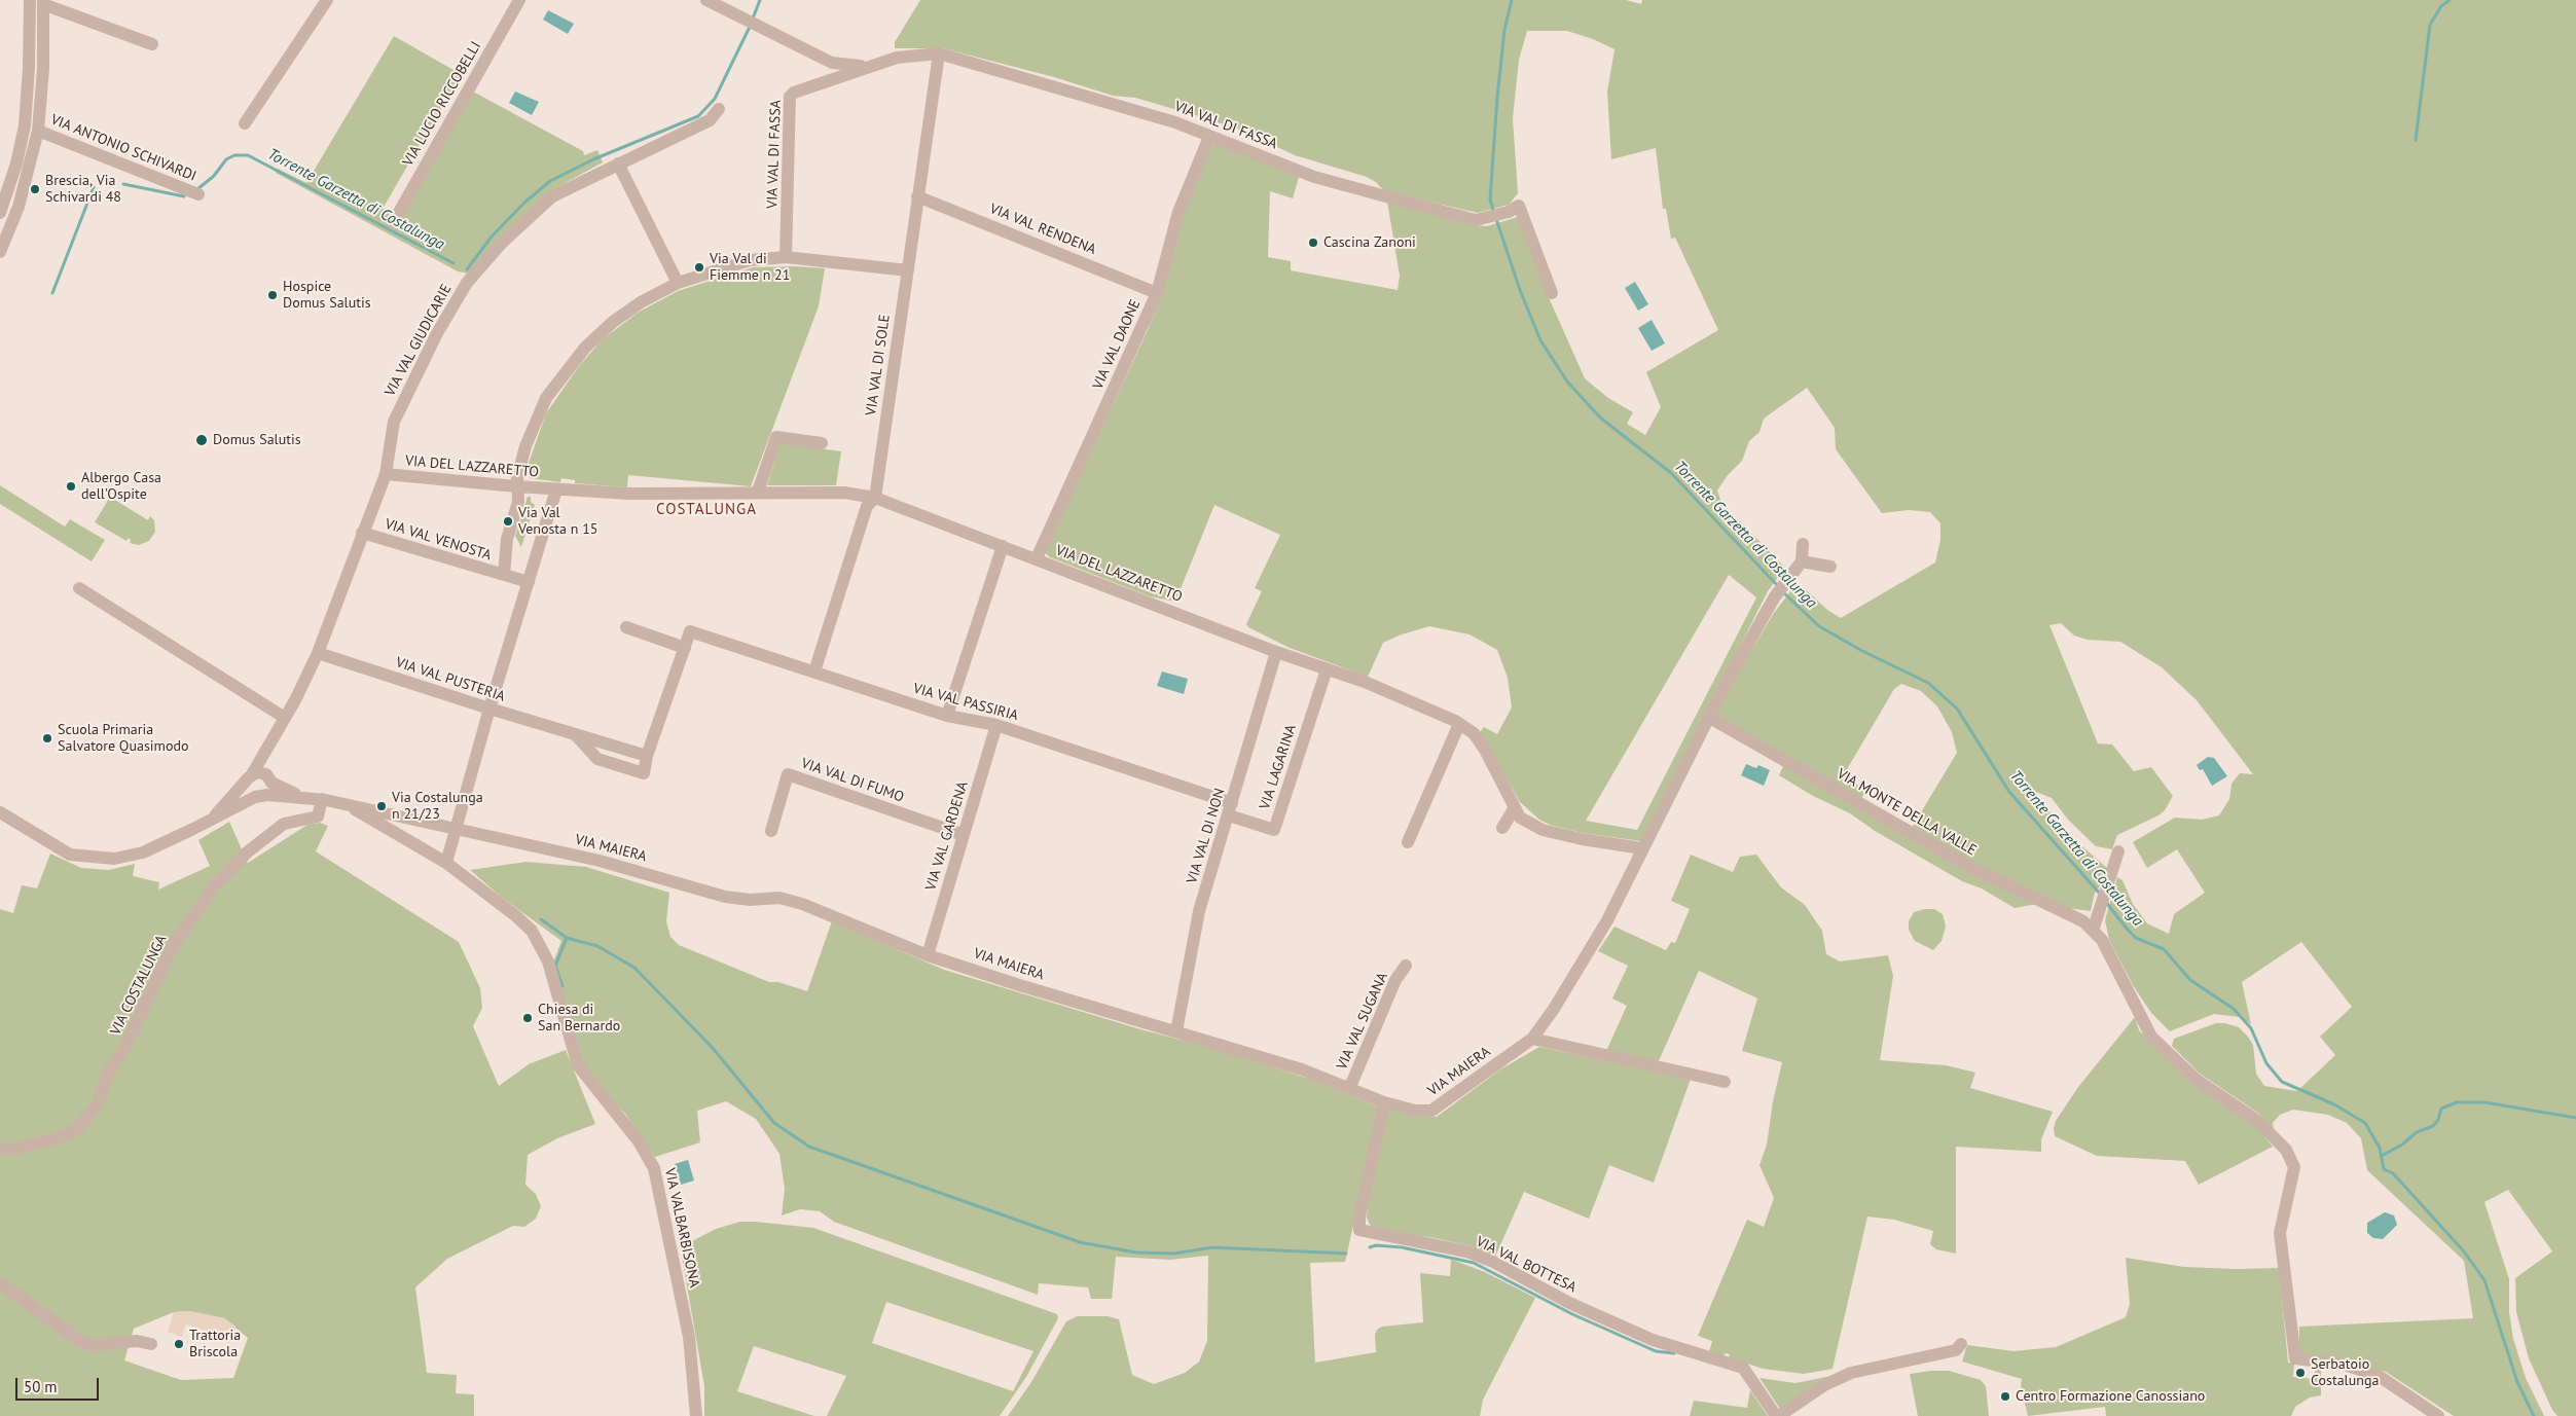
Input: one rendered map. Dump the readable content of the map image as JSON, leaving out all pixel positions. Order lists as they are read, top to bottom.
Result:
{
  "streets": {
    "street": [
      "VIA LUCIO RICCOBELLI",
      "VIA VAL DI FASSA",
      "VIA ANTONIO SCHIVARDI",
      "VIA VAL RENDENA",
      "VIA VAL GIUDICARIE",
      "VIA VAL DAONE",
      "VIA VAL DI SOLE",
      "VIA DEL LAZZARETTO",
      "VIA VAL VENOSTA",
      "VIA VAL PUSTERIA",
      "VIA VAL PASSIRIA",
      "VIA LAGARINA",
      "VIA VAL DI FUMO",
      "VIA MONTE DELLA VALLE",
      "VIA VAL GARDENA",
      "VIA VAL DI NON",
      "VIA MAIERA",
      "VIA COSTALUNGA",
      "VIA VAL SUGANA",
      "VIA VALBARBISONA",
      "VIA VAL BOTTESA"
    ]
  },
  "crossings": [
    ["VIA VAL DI FASSA", "VIA VAL DAONE"],
    ["VIA VAL DI FASSA", "VIA VAL DI SOLE"],
    ["VIA VAL DI FASSA", "VIA VAL VENOSTA"],
    ["VIA VAL RENDENA", "VIA VAL DAONE"],
    ["VIA VAL RENDENA", "VIA VAL DI SOLE"],
    ["VIA VAL GIUDICARIE", "VIA DEL LAZZARETTO"],
    ["VIA VAL DAONE", "VIA DEL LAZZARETTO"],
    ["VIA VAL DI SOLE", "VIA DEL LAZZARETTO"],
    ["VIA VAL DI SOLE", "VIA VAL VENOSTA"],
    ["VIA VAL DI SOLE", "VIA VAL PASSIRIA"],
    ["VIA DEL LAZZARETTO", "VIA VAL VENOSTA"],
    ["VIA DEL LAZZARETTO", "VIA VAL PUSTERIA"],
    ["VIA DEL LAZZARETTO", "VIA LAGARINA"],
    ["VIA DEL LAZZARETTO", "VIA VAL DI NON"],
    ["VIA DEL LAZZARETTO", "VIA MAIERA"],
    ["VIA VAL PUSTERIA", "VIA VAL PASSIRIA"],
    ["VIA VAL PASSIRIA", "VIA LAGARINA"],
    ["VIA VAL PASSIRIA", "VIA VAL GARDENA"],
    ["VIA VAL PASSIRIA", "VIA VAL DI NON"],
    ["VIA LAGARINA", "VIA VAL DI NON"],
    ["VIA VAL DI FUMO", "VIA VAL GARDENA"],
    ["VIA VAL GARDENA", "VIA MAIERA"],
    ["VIA VAL DI NON", "VIA MAIERA"],
    ["VIA MAIERA", "VIA VAL SUGANA"],
    ["VIA MAIERA", "VIA VAL BOTTESA"]
  ],
  "districts": ["COSTALUNGA"],
  "water": ["Torrente Garzetta di Costalunga"],
  "places": [
    "Brescia, Via Schivardi 48",
    "Cascina Zanoni",
    "Via Val di Fiemme n 21",
    "Hospice Domus Salutis",
    "Domus Salutis",
    "Albergo Casa dell'Ospite",
    "Via Val Venosta n 15",
    "Scuola Primaria Salvatore Quasimodo",
    "Via Costalunga n 21/23",
    "Chiesa di San Bernardo",
    "Trattoria Briscola",
    "Serbatoio Costalunga",
    "Centro Formazione Canossiano"
  ],
  "scale_bar": "50 m"
}
